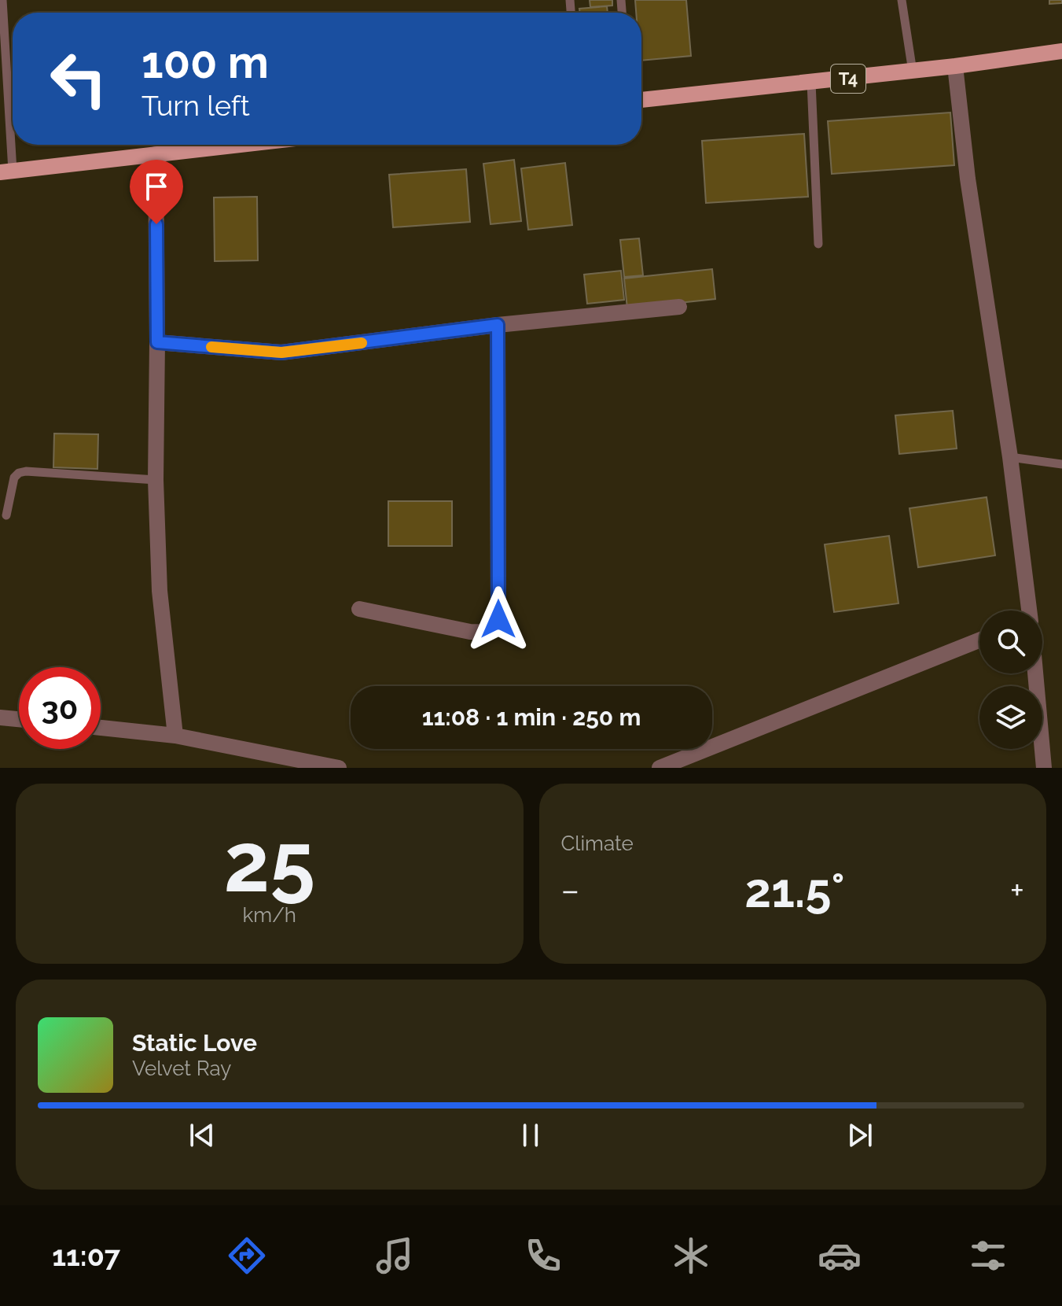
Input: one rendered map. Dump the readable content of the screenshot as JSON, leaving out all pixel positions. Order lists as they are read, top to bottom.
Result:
{
  "streets": {
    "main road": ["T4"]
  },
  "page": {
    "turn": ["100 m", "Turn left"],
    "limit": "30",
    "trip": "11:08 · 1 min · 250 m",
    "tile": [
      ["25", "km/h"],
      "Climate"
    ],
    "heat": ["−", "21.5°", "+"],
    "song": ["Static Love", "Velvet Ray"],
    "tabs": "11:07"
  }
}
